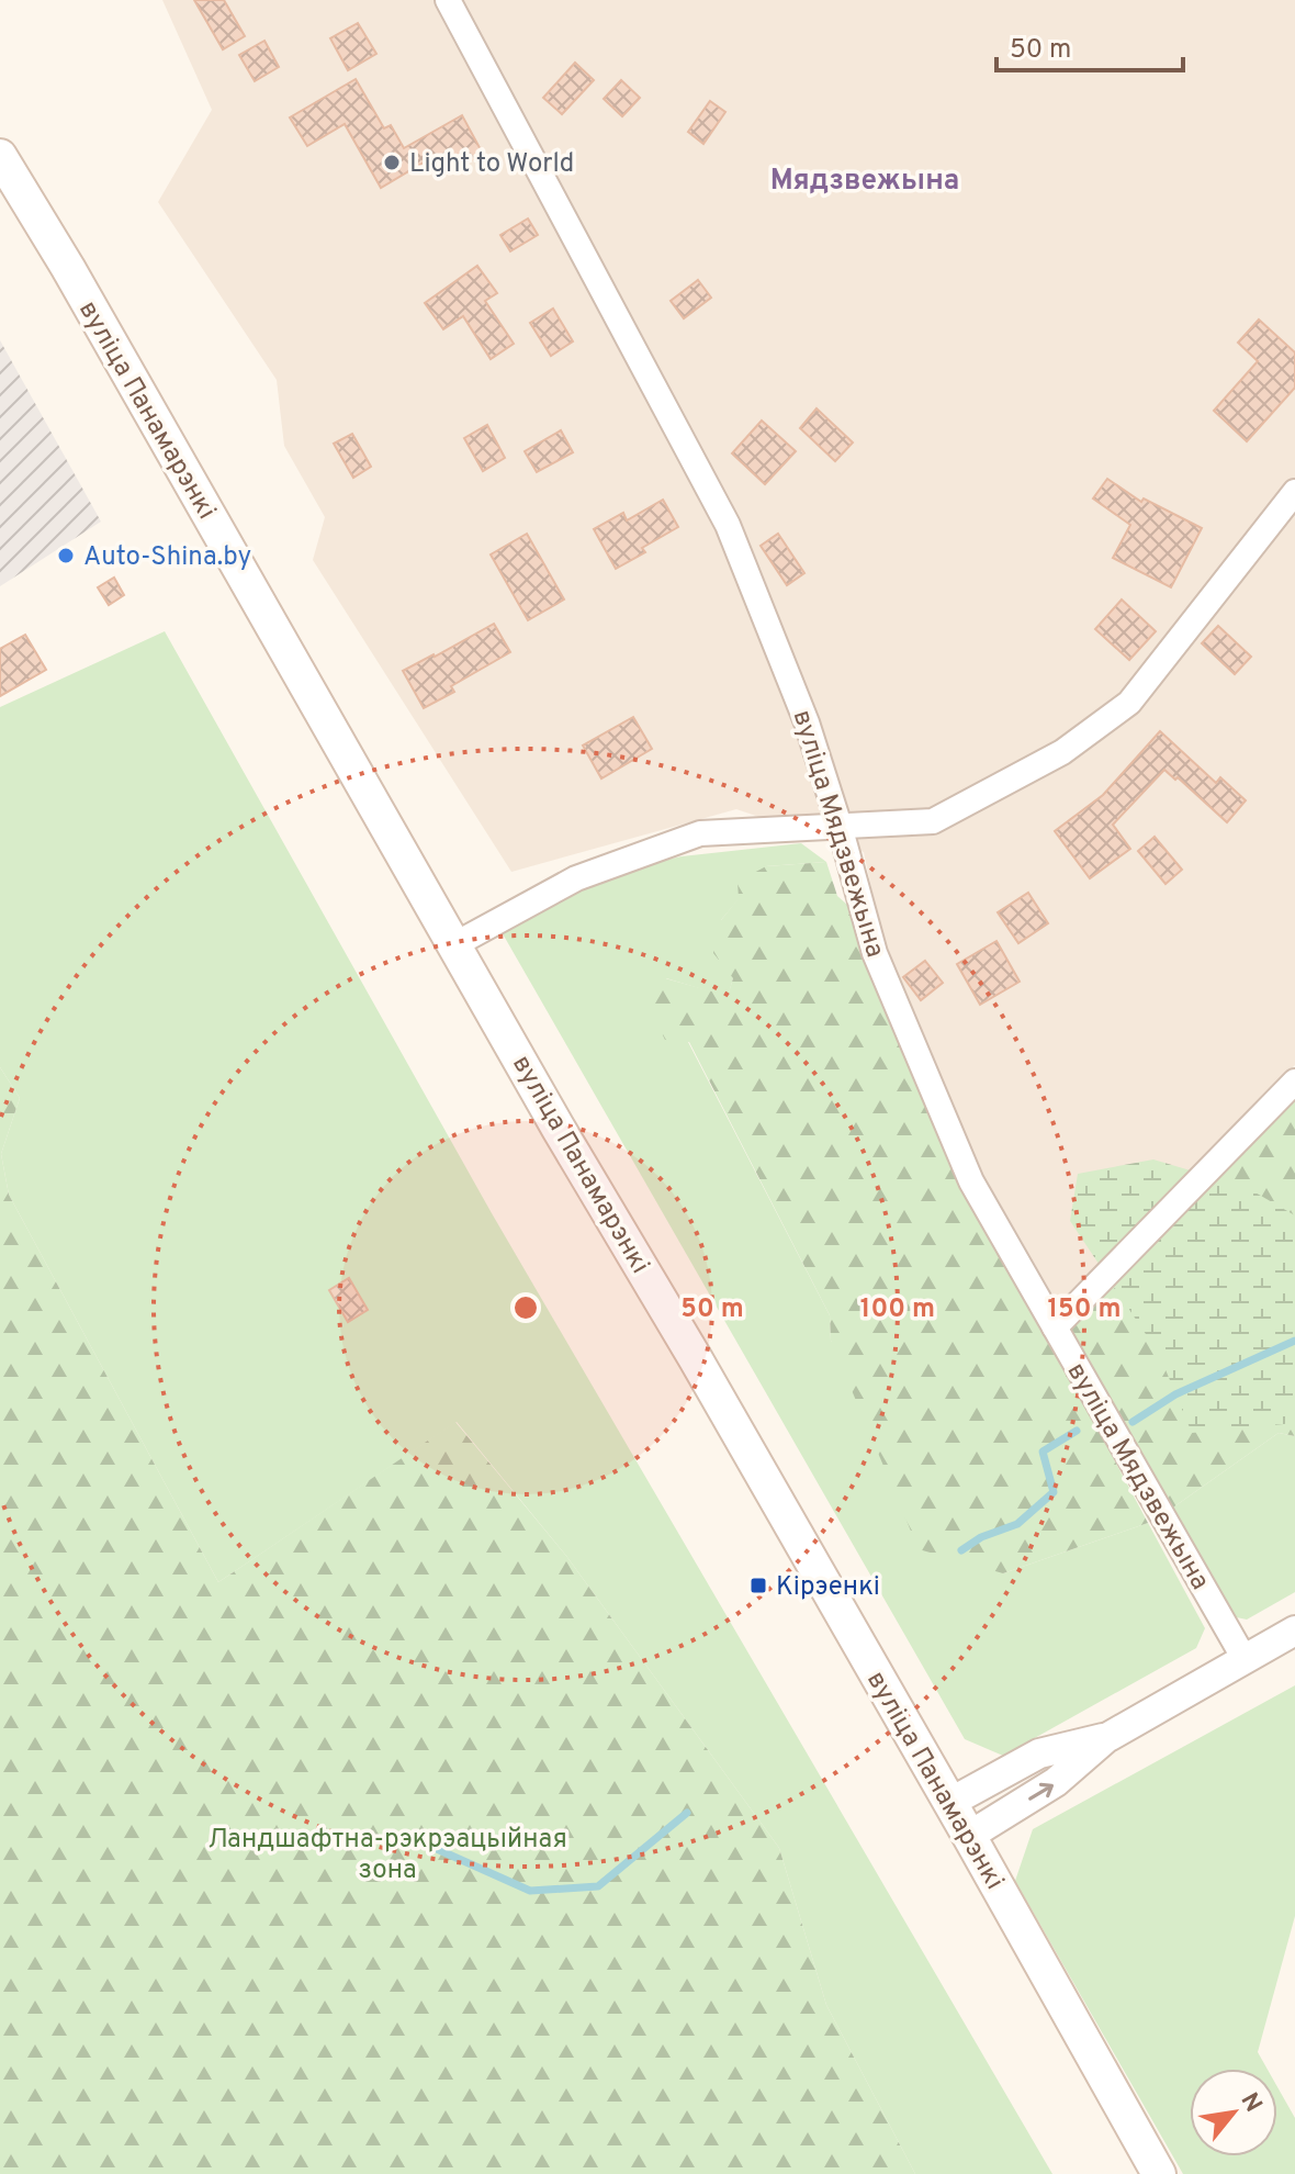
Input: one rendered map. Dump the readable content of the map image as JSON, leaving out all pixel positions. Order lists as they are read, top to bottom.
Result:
{
  "streets": {
    "main road": ["вуліца Панамарэнкі"],
    "street": ["вуліца Мядзвежына"]
  },
  "districts": ["Мядзвежына"],
  "parks": ["Ландшафтна-рэкрэацыйная зона"],
  "places": {
    "other": ["Light to World", "Auto-Shina.by"],
    "transit": ["Кірэенкі"]
  },
  "scale_bar": "50 m",
  "north": "top right",
  "rings": ["50 m", "100 m", "150 m"]
}
